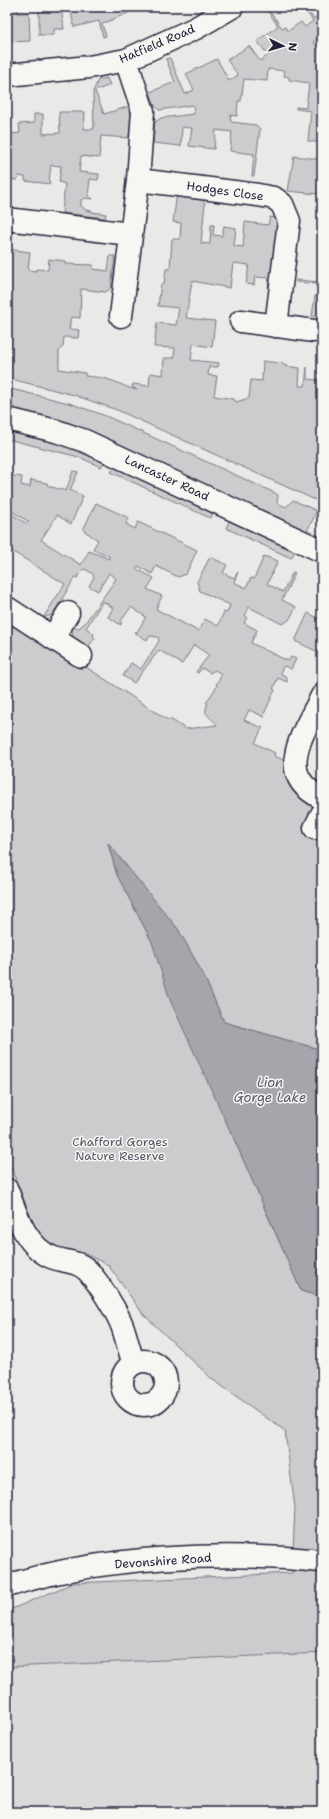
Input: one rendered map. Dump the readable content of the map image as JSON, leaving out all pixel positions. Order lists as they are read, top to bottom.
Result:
{
  "streets": {
    "street": [
      "Hatfield Road",
      "Hodges Close",
      "Lancaster Road",
      "Devonshire Road"
    ]
  },
  "water": ["Lion Gorge Lake"],
  "parks": ["Chafford Gorges Nature Reserve"],
  "north": "right"
}
